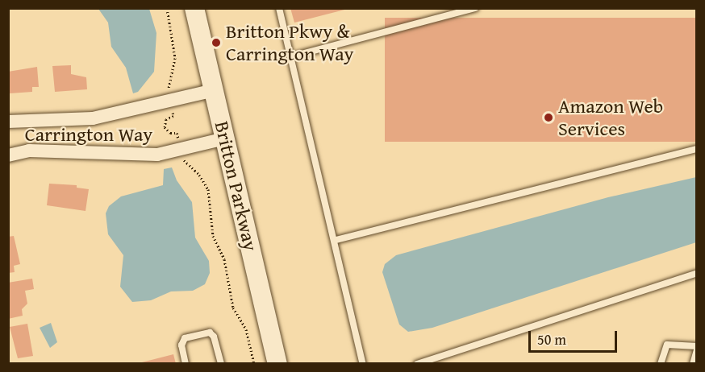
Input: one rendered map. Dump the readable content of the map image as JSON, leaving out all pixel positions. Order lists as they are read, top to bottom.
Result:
{
  "streets": {
    "main road": ["Britton Parkway"],
    "street": ["Carrington Way"]
  },
  "crossings": [
    ["Carrington Way", "Britton Parkway"]
  ],
  "places": ["Britton Pkwy & Carrington Way", "Amazon Web Services"],
  "scale_bar": "50 m"
}
